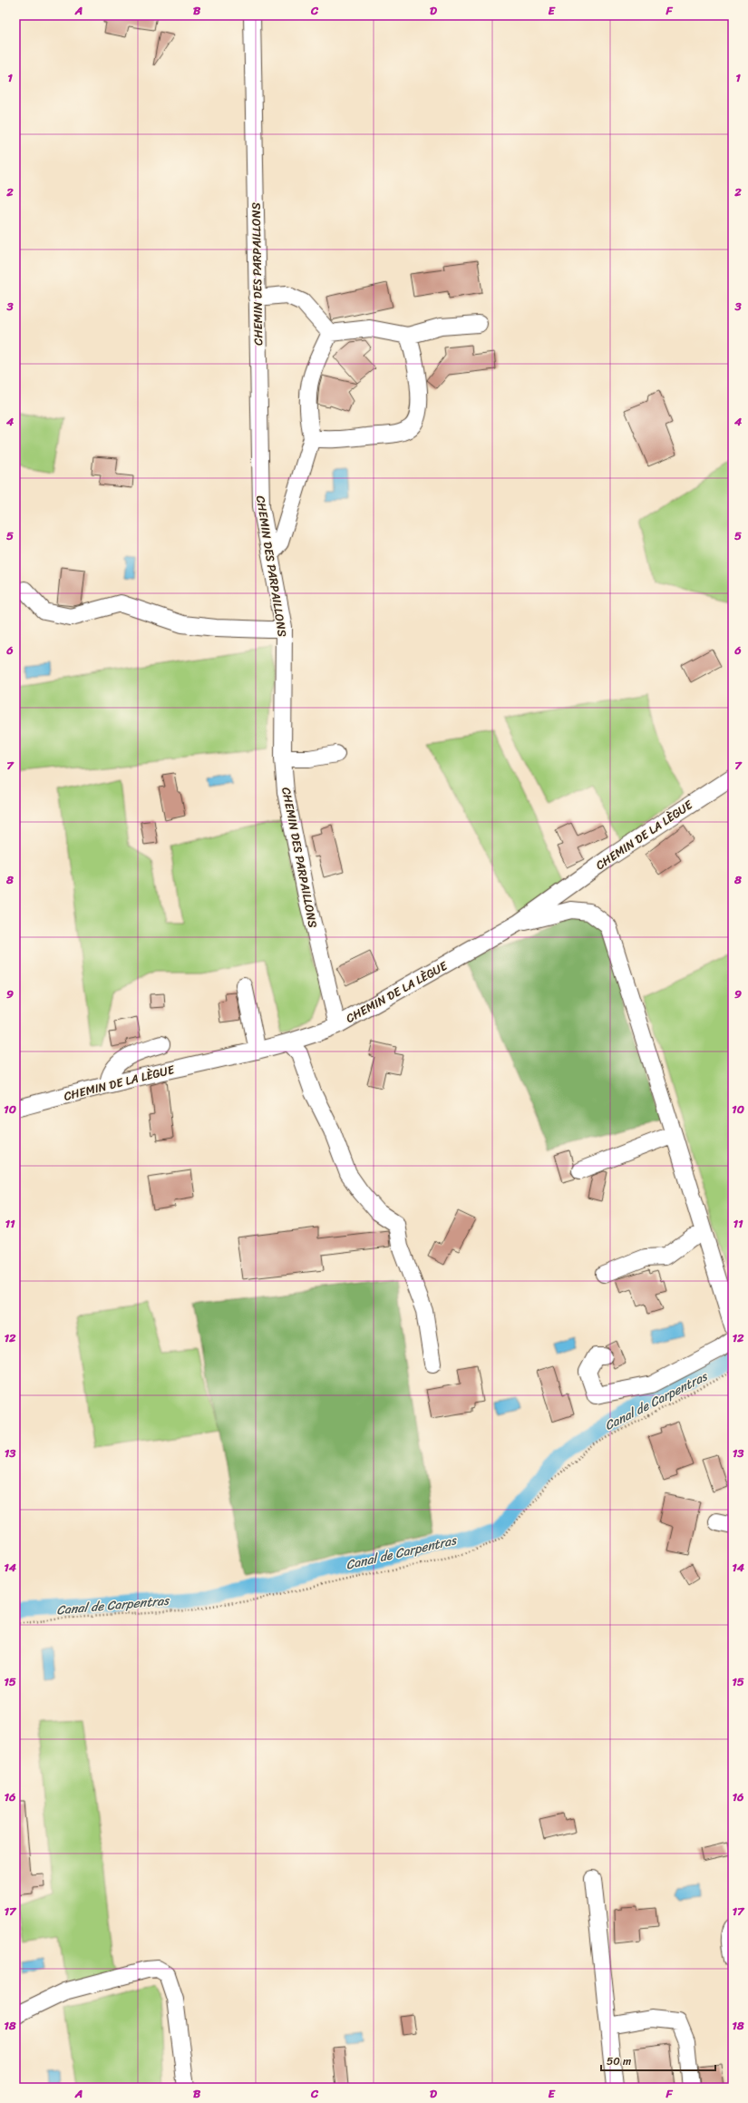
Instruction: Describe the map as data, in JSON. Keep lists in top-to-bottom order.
{
  "streets": {
    "street": ["CHEMIN DES PARPAILLONS", "CHEMIN DE LA LÈGUE"]
  },
  "crossings": [
    ["CHEMIN DES PARPAILLONS", "CHEMIN DE LA LÈGUE"]
  ],
  "water": ["Canal de Carpentras"],
  "scale_bar": "50 m",
  "grid": {
    "columns": [
      "A",
      "B",
      "C",
      "D",
      "E",
      "F"
    ],
    "rows": [
      "1",
      "2",
      "3",
      "4",
      "5",
      "6",
      "7",
      "8",
      "9",
      "10",
      "11",
      "12",
      "13",
      "14",
      "15",
      "16",
      "17",
      "18"
    ]
  }
}
